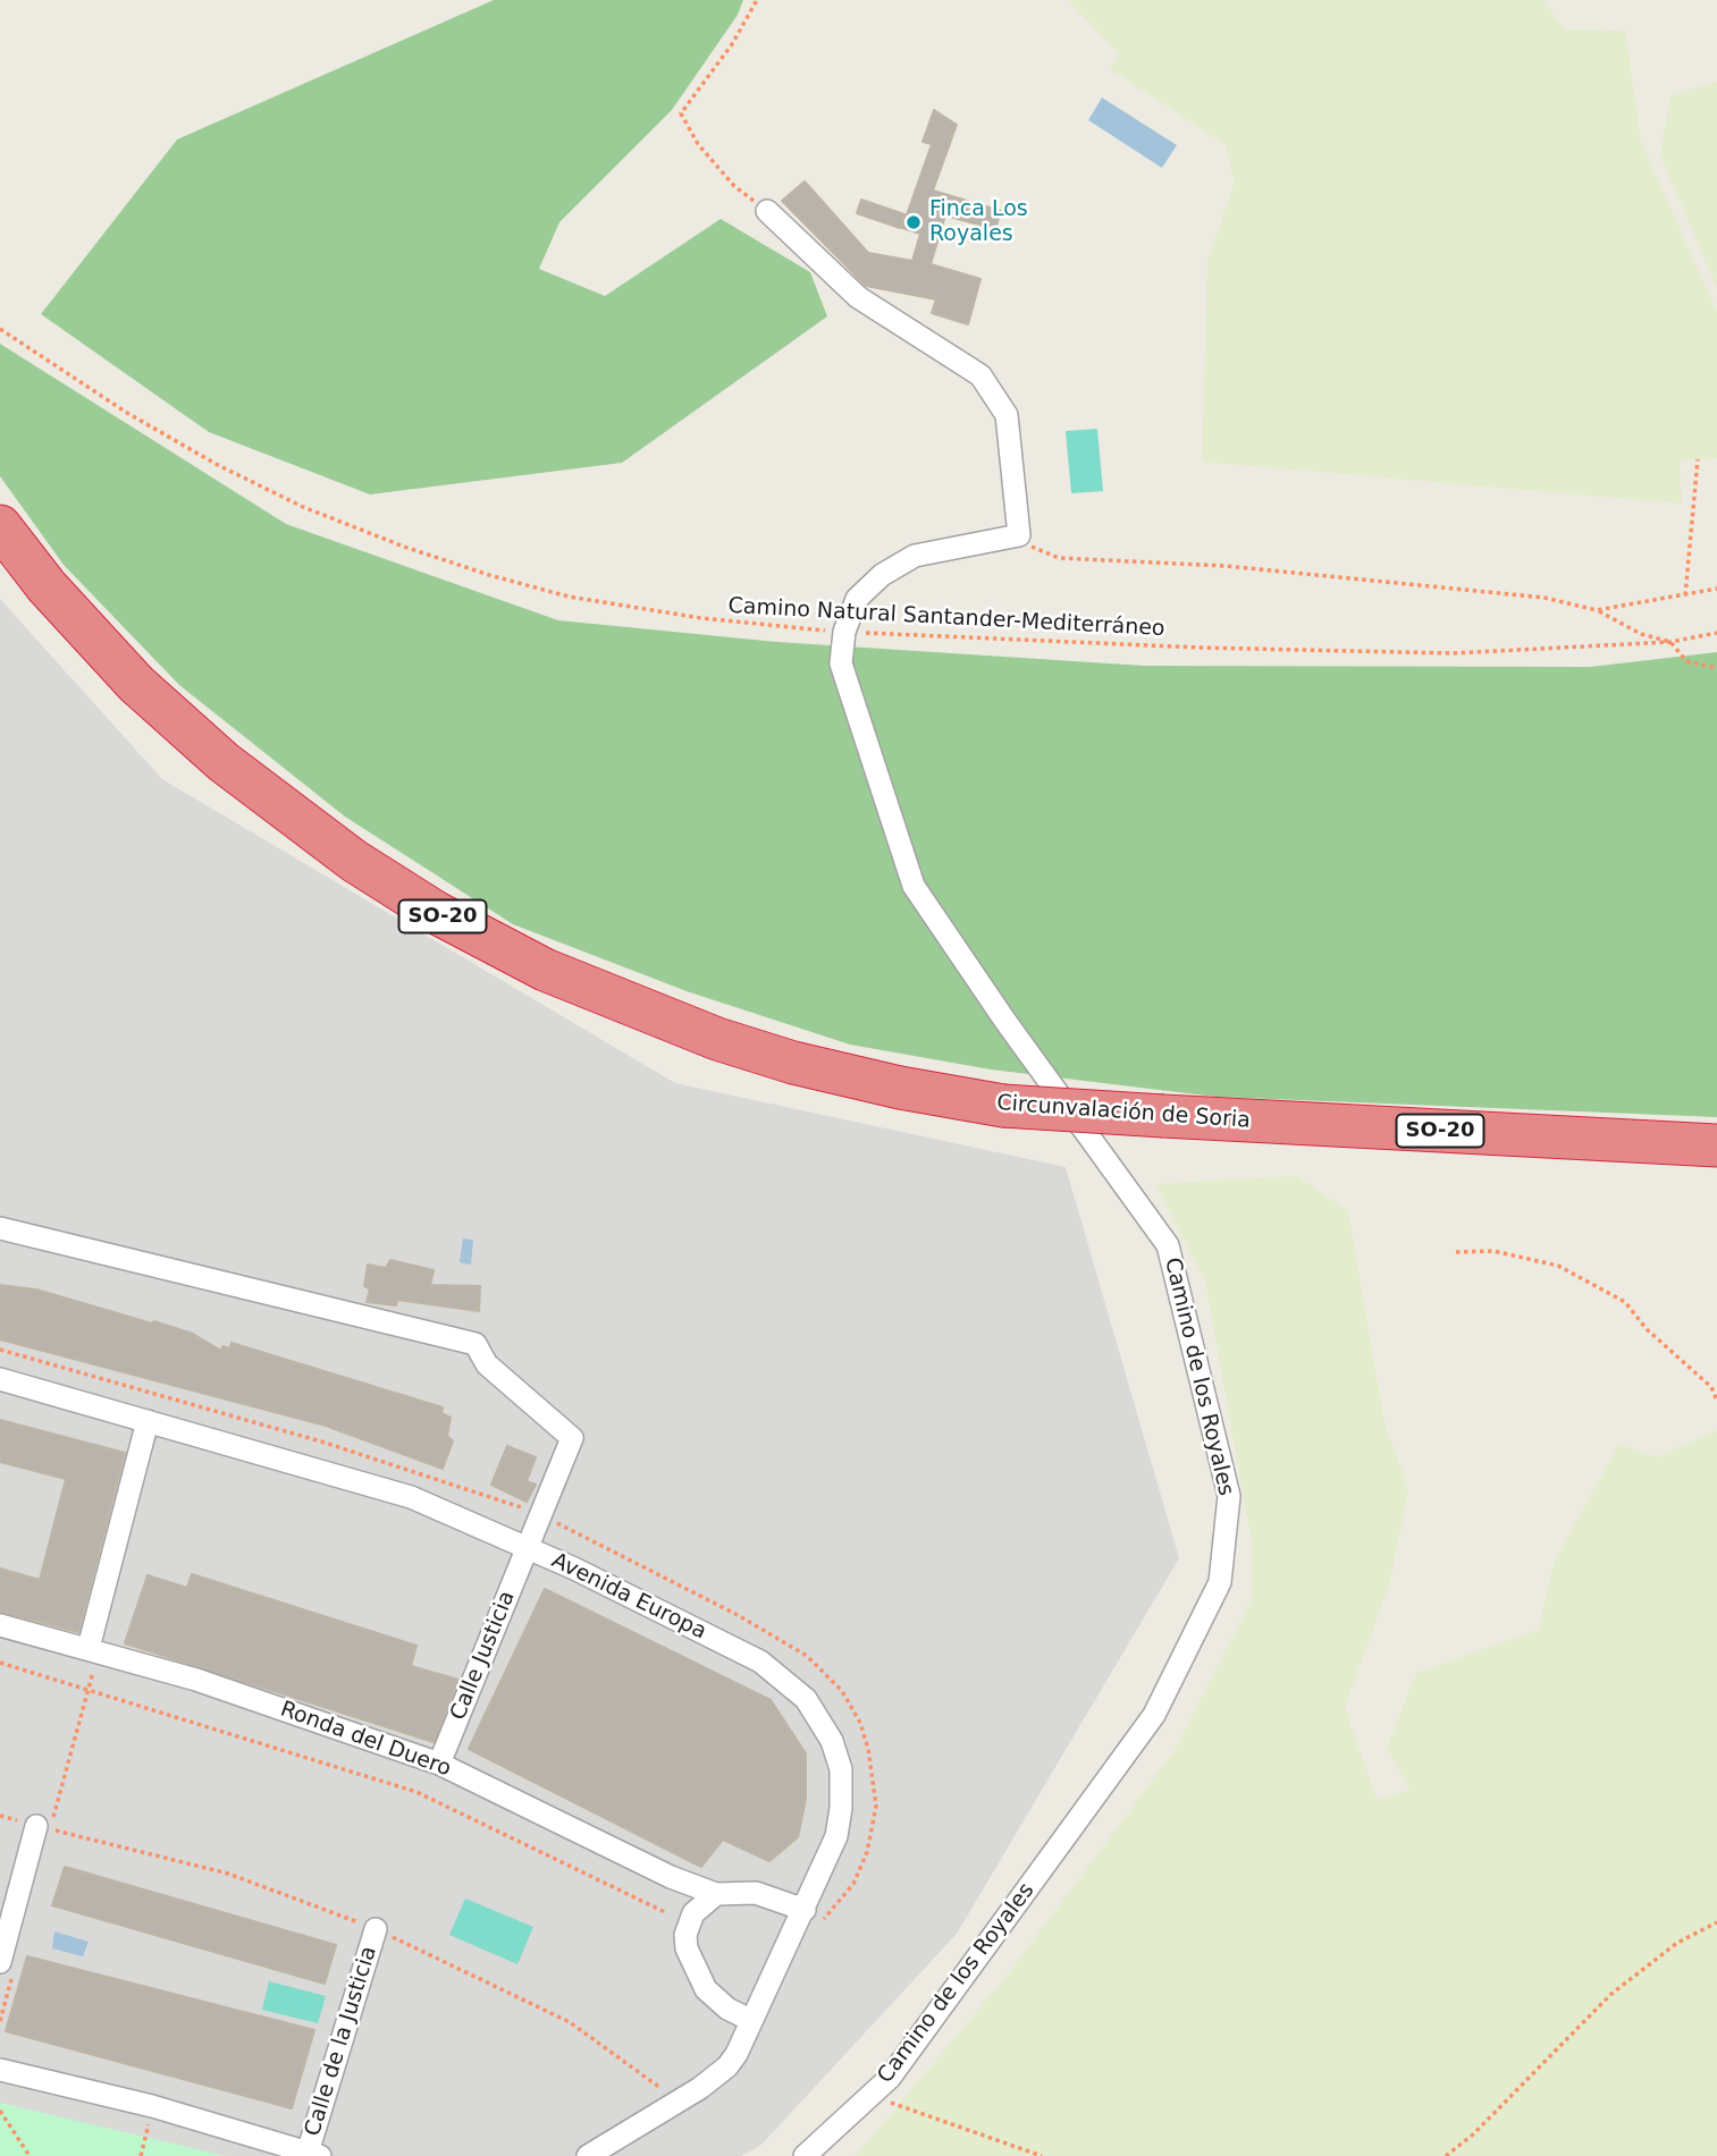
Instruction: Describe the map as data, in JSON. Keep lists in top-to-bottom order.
{
  "streets": {
    "highway": ["SO-20", "Circunvalación de Soria"],
    "street": [
      "Camino de los Royales",
      "Avenida Europa",
      "Calle Justicia",
      "Ronda del Duero",
      "Calle de la Justicia"
    ],
    "path": ["Camino Natural Santander-Mediterráneo"]
  },
  "crossings": [
    ["Camino Natural Santander-Mediterráneo", "Camino de los Royales"],
    ["Avenida Europa", "Calle Justicia"],
    ["Avenida Europa", "Ronda del Duero"],
    ["Calle Justicia", "Ronda del Duero"]
  ],
  "places": ["Finca Los Royales"]
}
